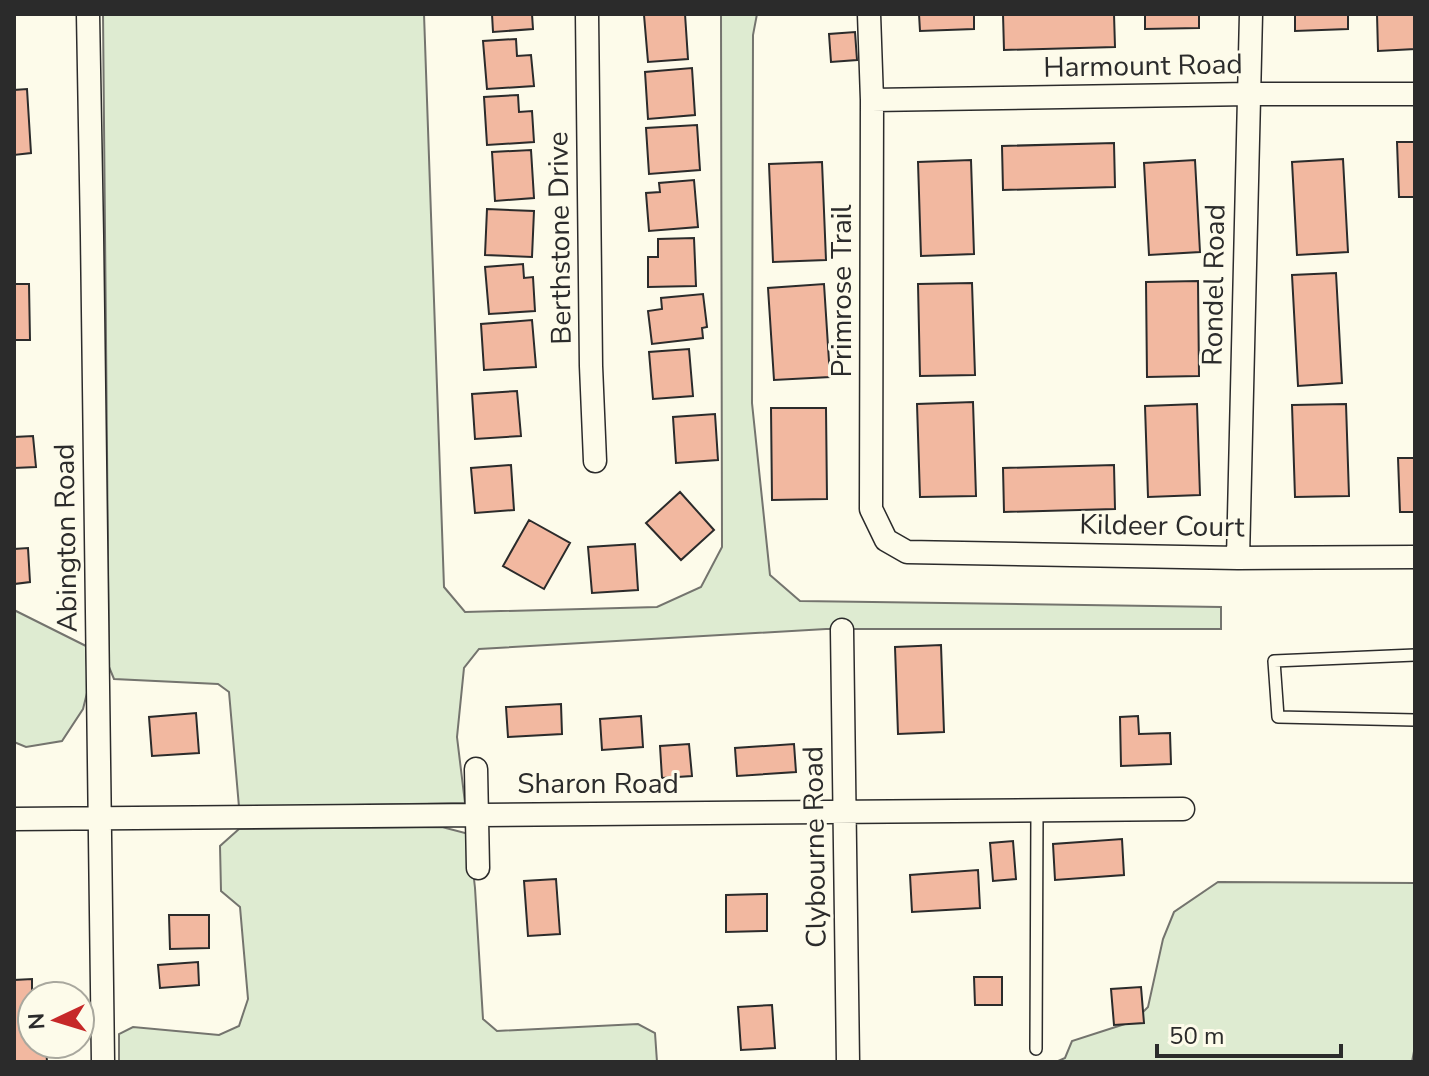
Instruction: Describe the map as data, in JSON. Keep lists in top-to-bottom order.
{
  "streets": {
    "street": [
      "Harmount Road",
      "Berthstone Drive",
      "Rondel Road",
      "Primrose Trail",
      "Kildeer Court",
      "Abington Road",
      "Sharon Road",
      "Clybourne Road"
    ]
  },
  "crossings": [
    ["Harmount Road", "Rondel Road"],
    ["Harmount Road", "Primrose Trail"],
    ["Rondel Road", "Kildeer Court"],
    ["Primrose Trail", "Kildeer Court"],
    ["Abington Road", "Sharon Road"],
    ["Sharon Road", "Clybourne Road"]
  ],
  "scale_bar": "50 m",
  "north": "left"
}
